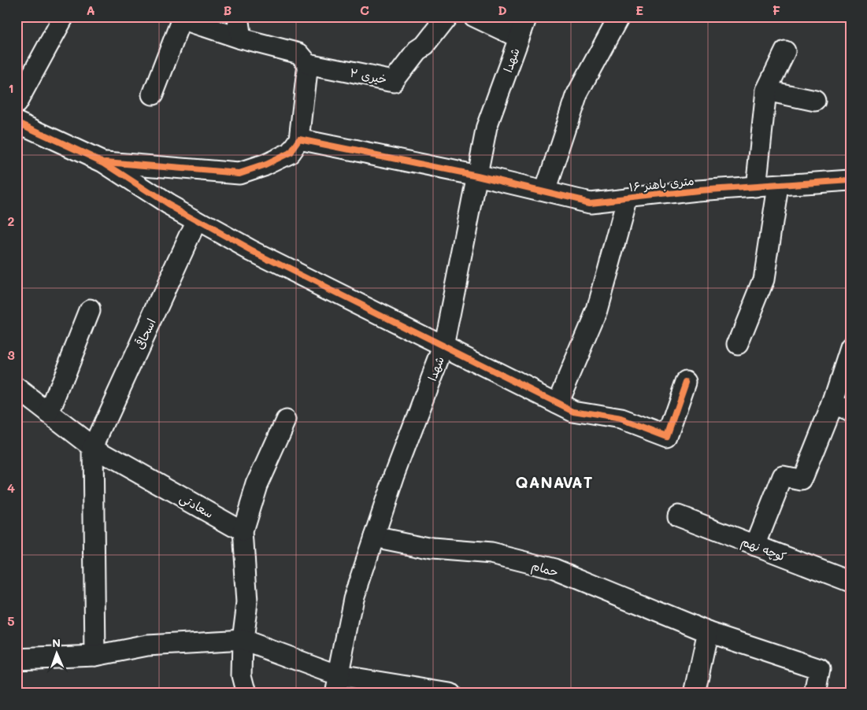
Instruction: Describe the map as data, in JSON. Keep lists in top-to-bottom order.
{
  "streets": {
    "street": [
      "شهدا",
      "خیری ۲",
      "۱۶ متری باهنر",
      "اسحاقی",
      "سعادتی",
      "کوچه نهم",
      "حمام"
    ]
  },
  "crossings": [
    ["شهدا", "۱۶ متری باهنر"],
    ["شهدا", "حمام"],
    ["اسحاقی", "سعادتی"]
  ],
  "districts": ["QANAVAT"],
  "north": "top",
  "grid": {
    "columns": [
      "A",
      "B",
      "C",
      "D",
      "E",
      "F"
    ],
    "rows": [
      "1",
      "2",
      "3",
      "4",
      "5"
    ]
  }
}
